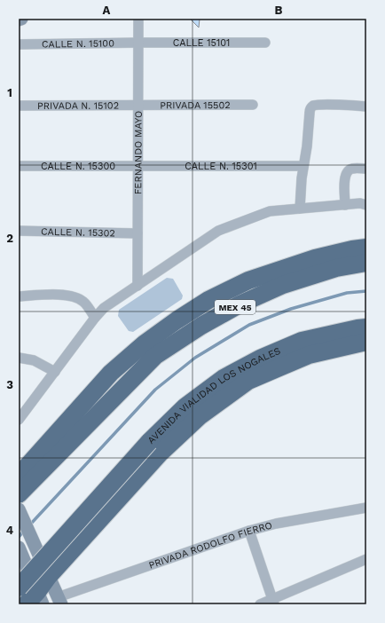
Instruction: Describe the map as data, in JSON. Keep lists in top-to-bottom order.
{
  "streets": {
    "highway": ["MEX 45", "AVENIDA VIALIDAD LOS NOGALES"],
    "street": [
      "CALLE 15101",
      "CALLE N. 15100",
      "PRIVADA 15502",
      "PRIVADA N. 15102",
      "FERNANDO MAYO",
      "CALLE N. 15300",
      "CALLE N. 15301",
      "CALLE N. 15302",
      "PRIVADA RODOLFO FIERRO"
    ]
  },
  "crossings": [
    ["CALLE 15101", "CALLE N. 15100"],
    ["CALLE 15101", "FERNANDO MAYO"],
    ["CALLE N. 15100", "FERNANDO MAYO"],
    ["PRIVADA 15502", "PRIVADA N. 15102"],
    ["PRIVADA 15502", "FERNANDO MAYO"],
    ["PRIVADA N. 15102", "FERNANDO MAYO"],
    ["FERNANDO MAYO", "CALLE N. 15300"],
    ["FERNANDO MAYO", "CALLE N. 15301"],
    ["FERNANDO MAYO", "CALLE N. 15302"],
    ["CALLE N. 15300", "CALLE N. 15301"]
  ],
  "grid": {
    "columns": ["A", "B"],
    "rows": [
      "1",
      "2",
      "3",
      "4"
    ]
  }
}
